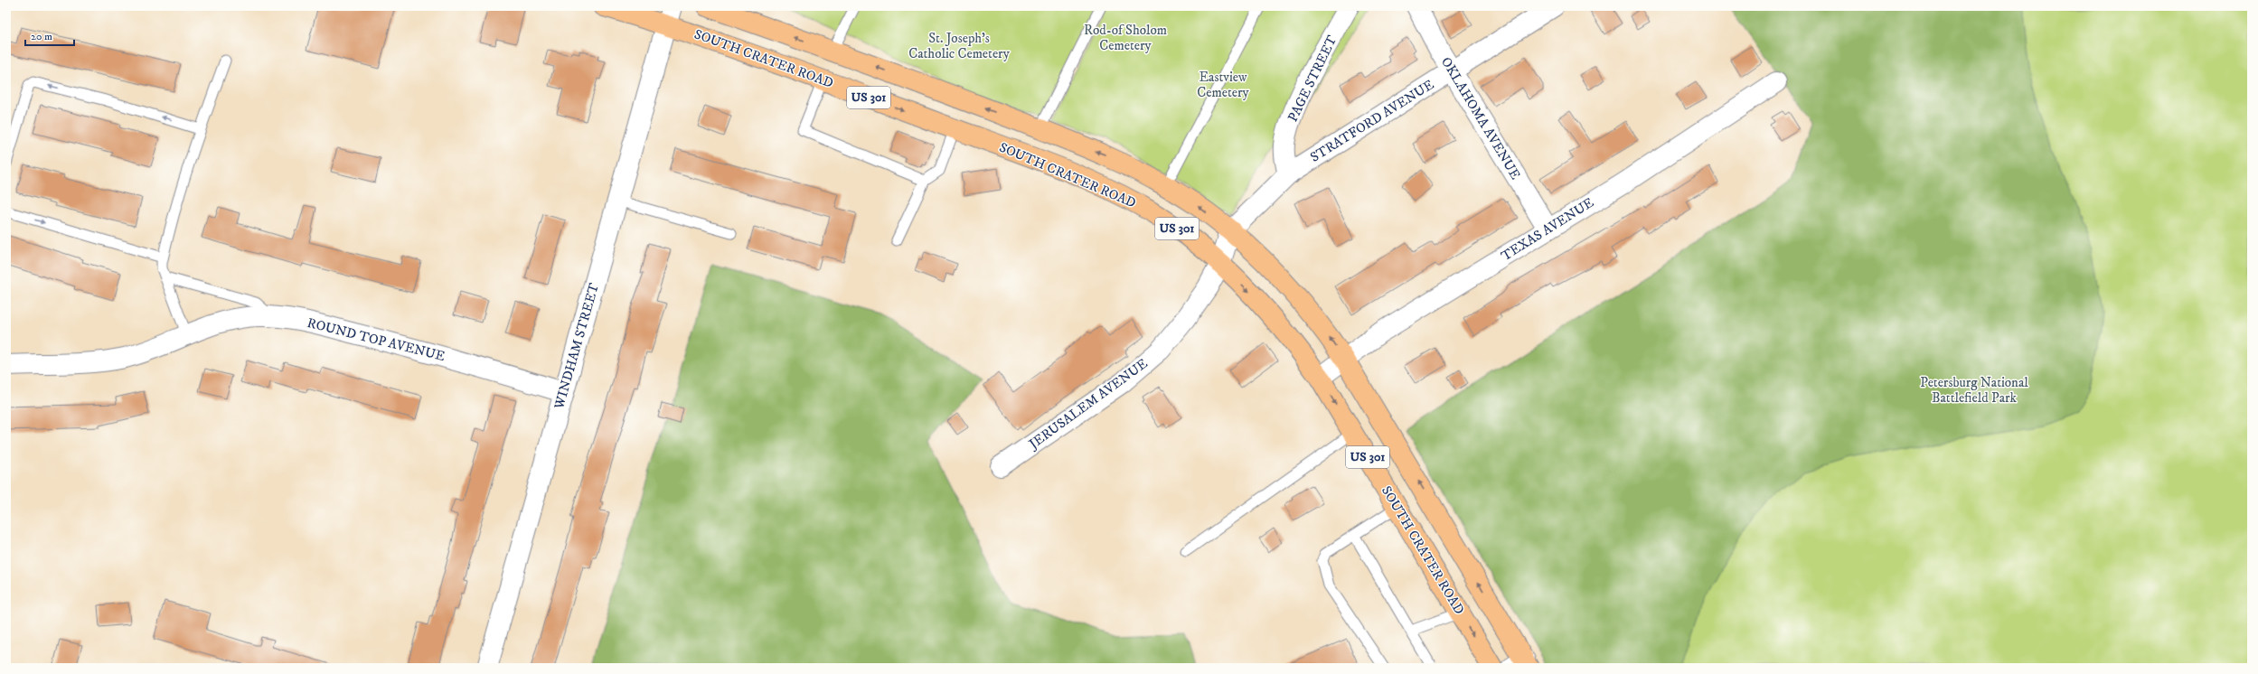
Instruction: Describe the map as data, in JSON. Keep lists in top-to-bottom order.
{
  "streets": {
    "main road": ["SOUTH CRATER ROAD", "US 301"],
    "street": [
      "PAGE STREET",
      "OKLAHOMA AVENUE",
      "STRATFORD AVENUE",
      "TEXAS AVENUE",
      "ROUND TOP AVENUE",
      "WINDHAM STREET",
      "JERUSALEM AVENUE"
    ]
  },
  "crossings": [
    ["SOUTH CRATER ROAD", "STRATFORD AVENUE"],
    ["SOUTH CRATER ROAD", "TEXAS AVENUE"],
    ["SOUTH CRATER ROAD", "WINDHAM STREET"],
    ["SOUTH CRATER ROAD", "JERUSALEM AVENUE"],
    ["PAGE STREET", "STRATFORD AVENUE"],
    ["US 301", "STRATFORD AVENUE"],
    ["US 301", "TEXAS AVENUE"],
    ["OKLAHOMA AVENUE", "STRATFORD AVENUE"],
    ["OKLAHOMA AVENUE", "TEXAS AVENUE"],
    ["STRATFORD AVENUE", "JERUSALEM AVENUE"],
    ["ROUND TOP AVENUE", "WINDHAM STREET"]
  ],
  "parks": [
    "Rod-of Sholom Cemetery",
    "St. Joseph's Catholic Cemetery",
    "Eastview Cemetery",
    "Petersburg National Battlefield Park"
  ],
  "scale_bar": "20 m"
}
